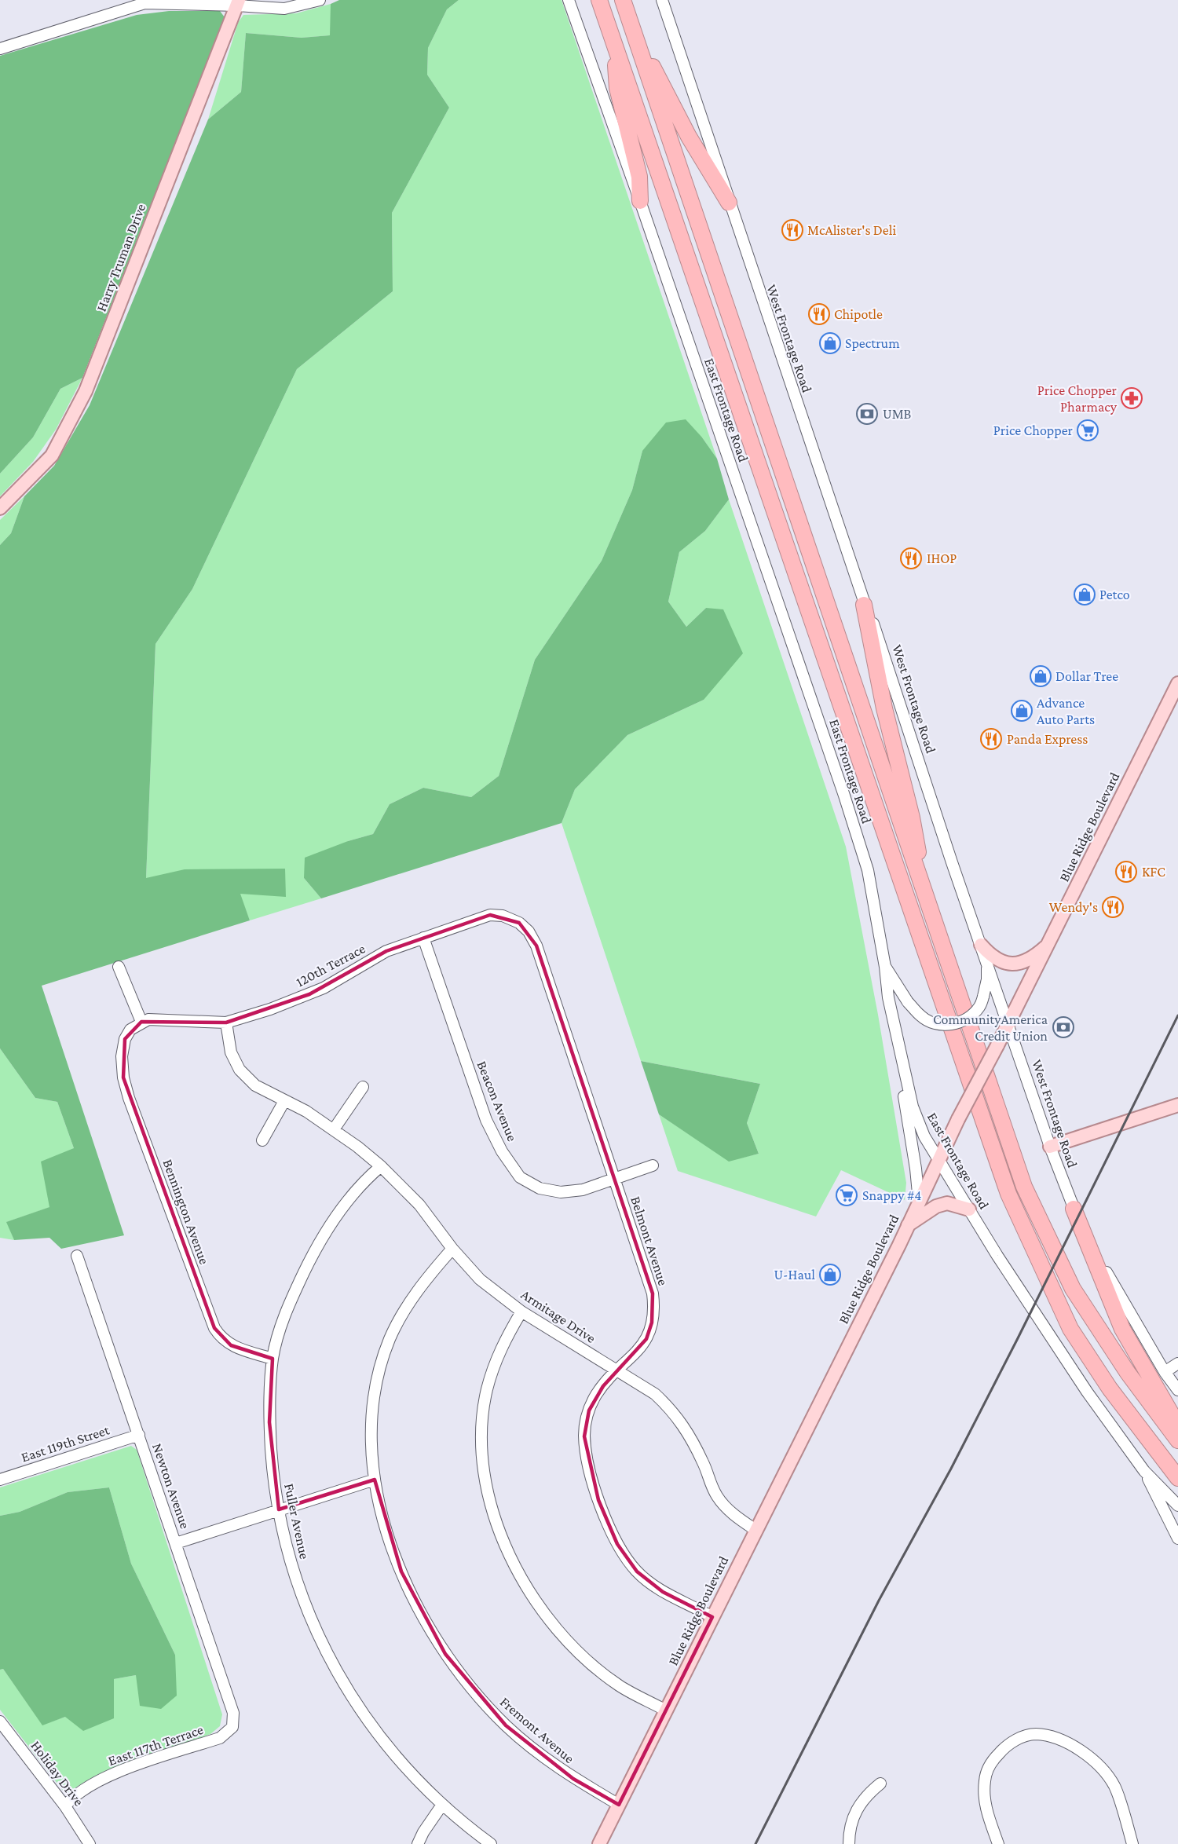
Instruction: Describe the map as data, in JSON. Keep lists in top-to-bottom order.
{
  "streets": {
    "main road": ["Harry Truman Drive", "Blue Ridge Boulevard"],
    "street": [
      "West Frontage Road",
      "East Frontage Road",
      "120th Terrace",
      "Beacon Avenue",
      "Bennington Avenue",
      "Belmont Avenue",
      "Armitage Drive",
      "East 119th Street",
      "Newton Avenue",
      "Fuller Avenue",
      "Fremont Avenue",
      "East 117th Terrace",
      "Holiday Drive"
    ]
  },
  "crossings": [
    ["West Frontage Road", "Blue Ridge Boulevard"],
    ["East Frontage Road", "Blue Ridge Boulevard"],
    ["Blue Ridge Boulevard", "Belmont Avenue"],
    ["Blue Ridge Boulevard", "Armitage Drive"],
    ["Blue Ridge Boulevard", "Fremont Avenue"],
    ["120th Terrace", "Beacon Avenue"],
    ["120th Terrace", "Bennington Avenue"],
    ["120th Terrace", "Belmont Avenue"],
    ["120th Terrace", "Armitage Drive"],
    ["Beacon Avenue", "Belmont Avenue"],
    ["Bennington Avenue", "Fuller Avenue"],
    ["Belmont Avenue", "Armitage Drive"],
    ["Armitage Drive", "Fuller Avenue"],
    ["Armitage Drive", "Fremont Avenue"],
    ["East 119th Street", "Newton Avenue"],
    ["Newton Avenue", "East 117th Terrace"],
    ["East 117th Terrace", "Holiday Drive"]
  ],
  "places": {
    "restaurant": [
      "McAlister's Deli",
      "Chipotle",
      "IHOP",
      "Panda Express",
      "KFC",
      "Wendy's"
    ],
    "shop": [
      "Spectrum",
      "Petco",
      "Dollar Tree",
      "Advance Auto Parts",
      "U-Haul"
    ],
    "pharmacy": ["Price Chopper Pharmacy"],
    "bank": ["UMB", "CommunityAmerica Credit Union"],
    "supermarket": ["Price Chopper", "Snappy #4"]
  }
}
